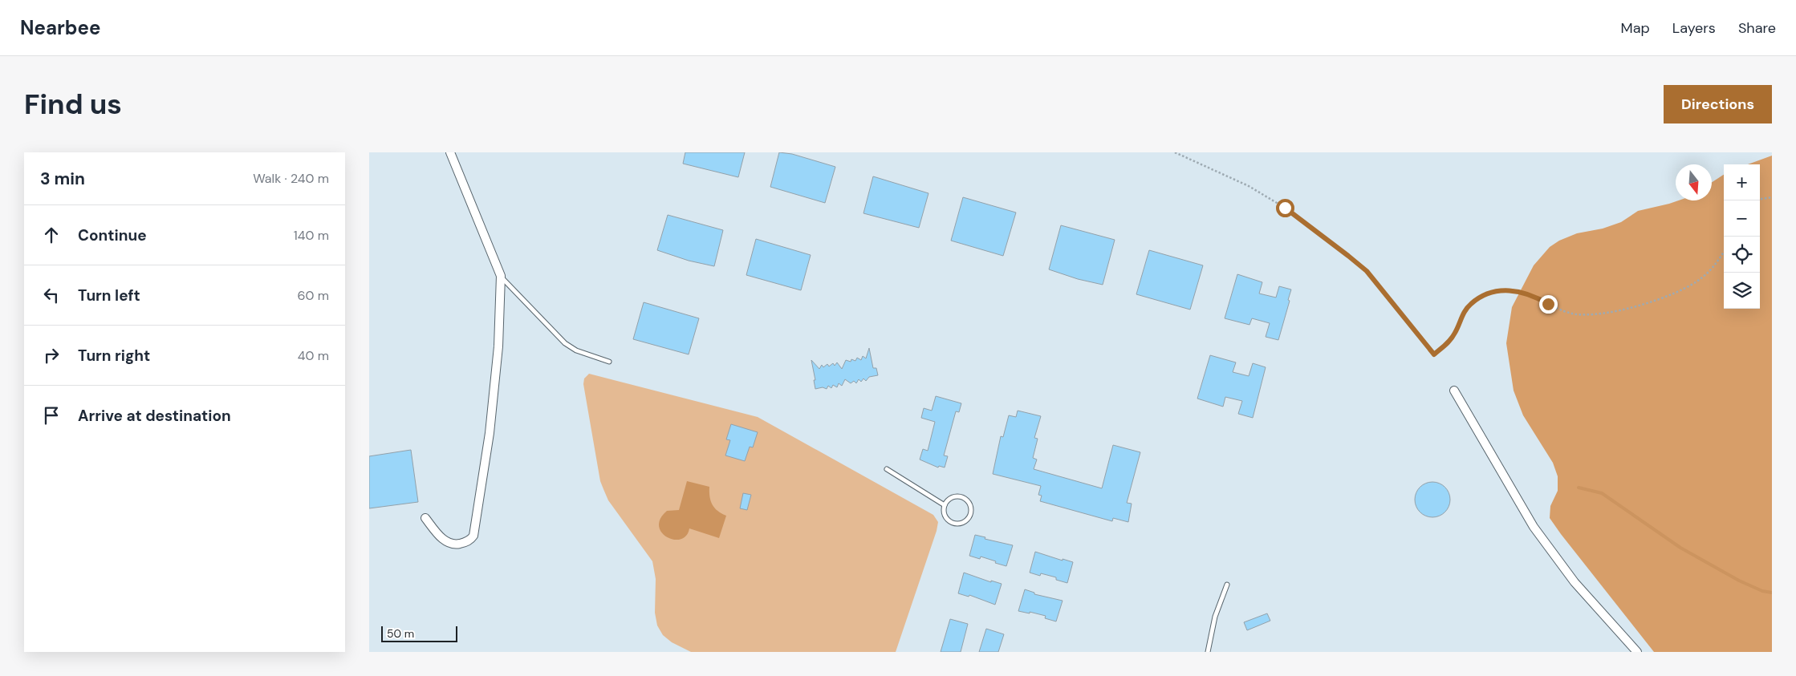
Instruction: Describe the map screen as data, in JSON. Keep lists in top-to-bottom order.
{
  "scale_bar": "50 m",
  "north": "bottom",
  "page": {
    "header": "Nearbee",
    "nav": ["Map", "Layers", "Share"],
    "buttons": "Directions",
    "title": "Find us",
    "heading": ["3 min", "Walk · 240 m"],
    "map_buttons": ["+", "−"],
    "list": [
      ["Continue", "140 m"],
      ["Turn left", "60 m"],
      ["Turn right", "40 m"],
      "Arrive at destination"
    ],
    "scale": "50 m"
  }
}
